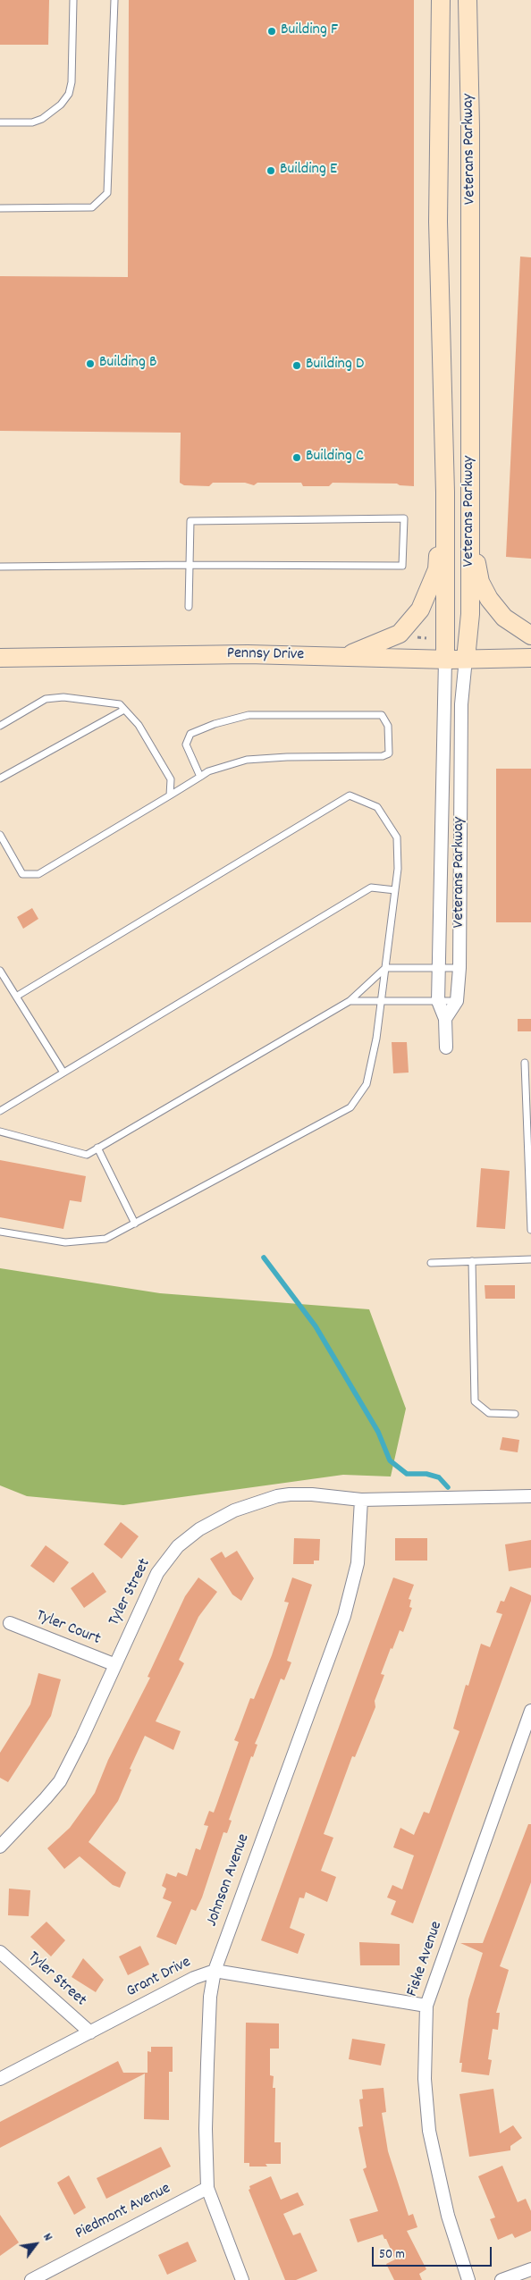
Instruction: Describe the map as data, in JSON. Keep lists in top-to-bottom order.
{
  "streets": {
    "main road": ["Veterans Parkway", "Pennsy Drive"],
    "street": [
      "Tyler Street",
      "Tyler Court",
      "Johnson Avenue",
      "Fiske Avenue",
      "Grant Drive",
      "Piedmont Avenue"
    ]
  },
  "crossings": [
    ["Veterans Parkway", "Pennsy Drive"],
    ["Tyler Street", "Tyler Court"],
    ["Tyler Street", "Johnson Avenue"],
    ["Tyler Street", "Grant Drive"],
    ["Johnson Avenue", "Grant Drive"],
    ["Johnson Avenue", "Piedmont Avenue"],
    ["Fiske Avenue", "Grant Drive"]
  ],
  "places": [
    "Building F",
    "Building E",
    "Building B",
    "Building D",
    "Building C"
  ],
  "scale_bar": "50 m",
  "north": "top right"
}
